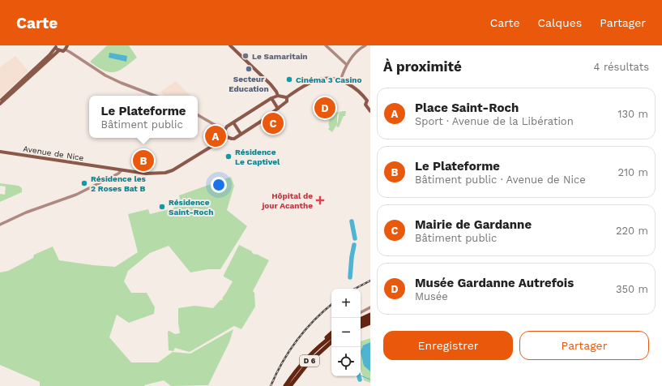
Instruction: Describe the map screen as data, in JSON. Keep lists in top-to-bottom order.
{
  "streets": {
    "highway": ["D 6"],
    "main road": ["Avenue de Nice"]
  },
  "places": {
    "other": [
      "Le Samaritain",
      "Secteur Education",
      "Cinéma 3 Casino",
      "Résidence Le Captivel",
      "Résidence les 2 Roses Bat B",
      "Résidence Saint-Roch"
    ],
    "health": ["Hôpital de jour Acanthe"]
  },
  "page": {
    "header": "Carte",
    "nav": ["Carte", "Calques", "Partager"],
    "heading": ["À proximité", "4 résultats"],
    "list": [
      {
        "mark": "A",
        "name": "Place Saint-Roch",
        "note": "Sport · Avenue de la Libération",
        "value": "130 m"
      },
      {
        "mark": "B",
        "name": "Le Plateforme",
        "note": "Bâtiment public · Avenue de Nice",
        "value": "210 m"
      },
      {
        "mark": "C",
        "name": "Mairie de Gardanne",
        "note": "Bâtiment public",
        "value": "220 m"
      },
      {
        "mark": "D",
        "name": "Musée Gardanne Autrefois",
        "note": "Musée",
        "value": "350 m"
      }
    ],
    "popup": ["Le Plateforme", "Bâtiment public"],
    "pins": [
      "D",
      "C",
      "A",
      "B"
    ],
    "map_buttons": ["+", "−"],
    "buttons": ["Enregistrer", "Partager"]
  }
}
